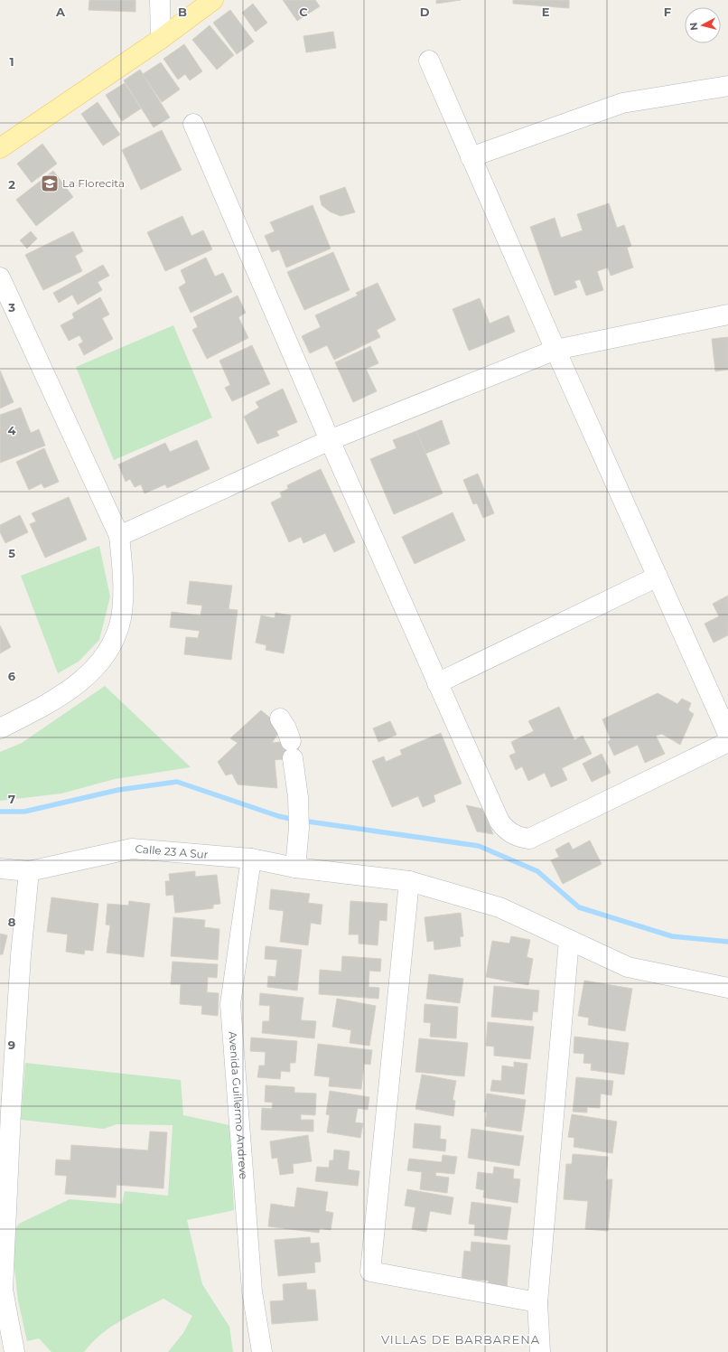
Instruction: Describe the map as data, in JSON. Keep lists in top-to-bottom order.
{
  "streets": {
    "street": ["Calle 23 A Sur", "Avenida Guillermo Andreve"]
  },
  "crossings": [
    ["Calle 23 A Sur", "Avenida Guillermo Andreve"]
  ],
  "districts": ["VILLAS DE BARBARENA"],
  "places": {
    "school or university": ["La Florecita"]
  },
  "north": "left",
  "grid": {
    "columns": [
      "A",
      "B",
      "C",
      "D",
      "E",
      "F"
    ],
    "rows": [
      "1",
      "2",
      "3",
      "4",
      "5",
      "6",
      "7",
      "8",
      "9"
    ]
  }
}
